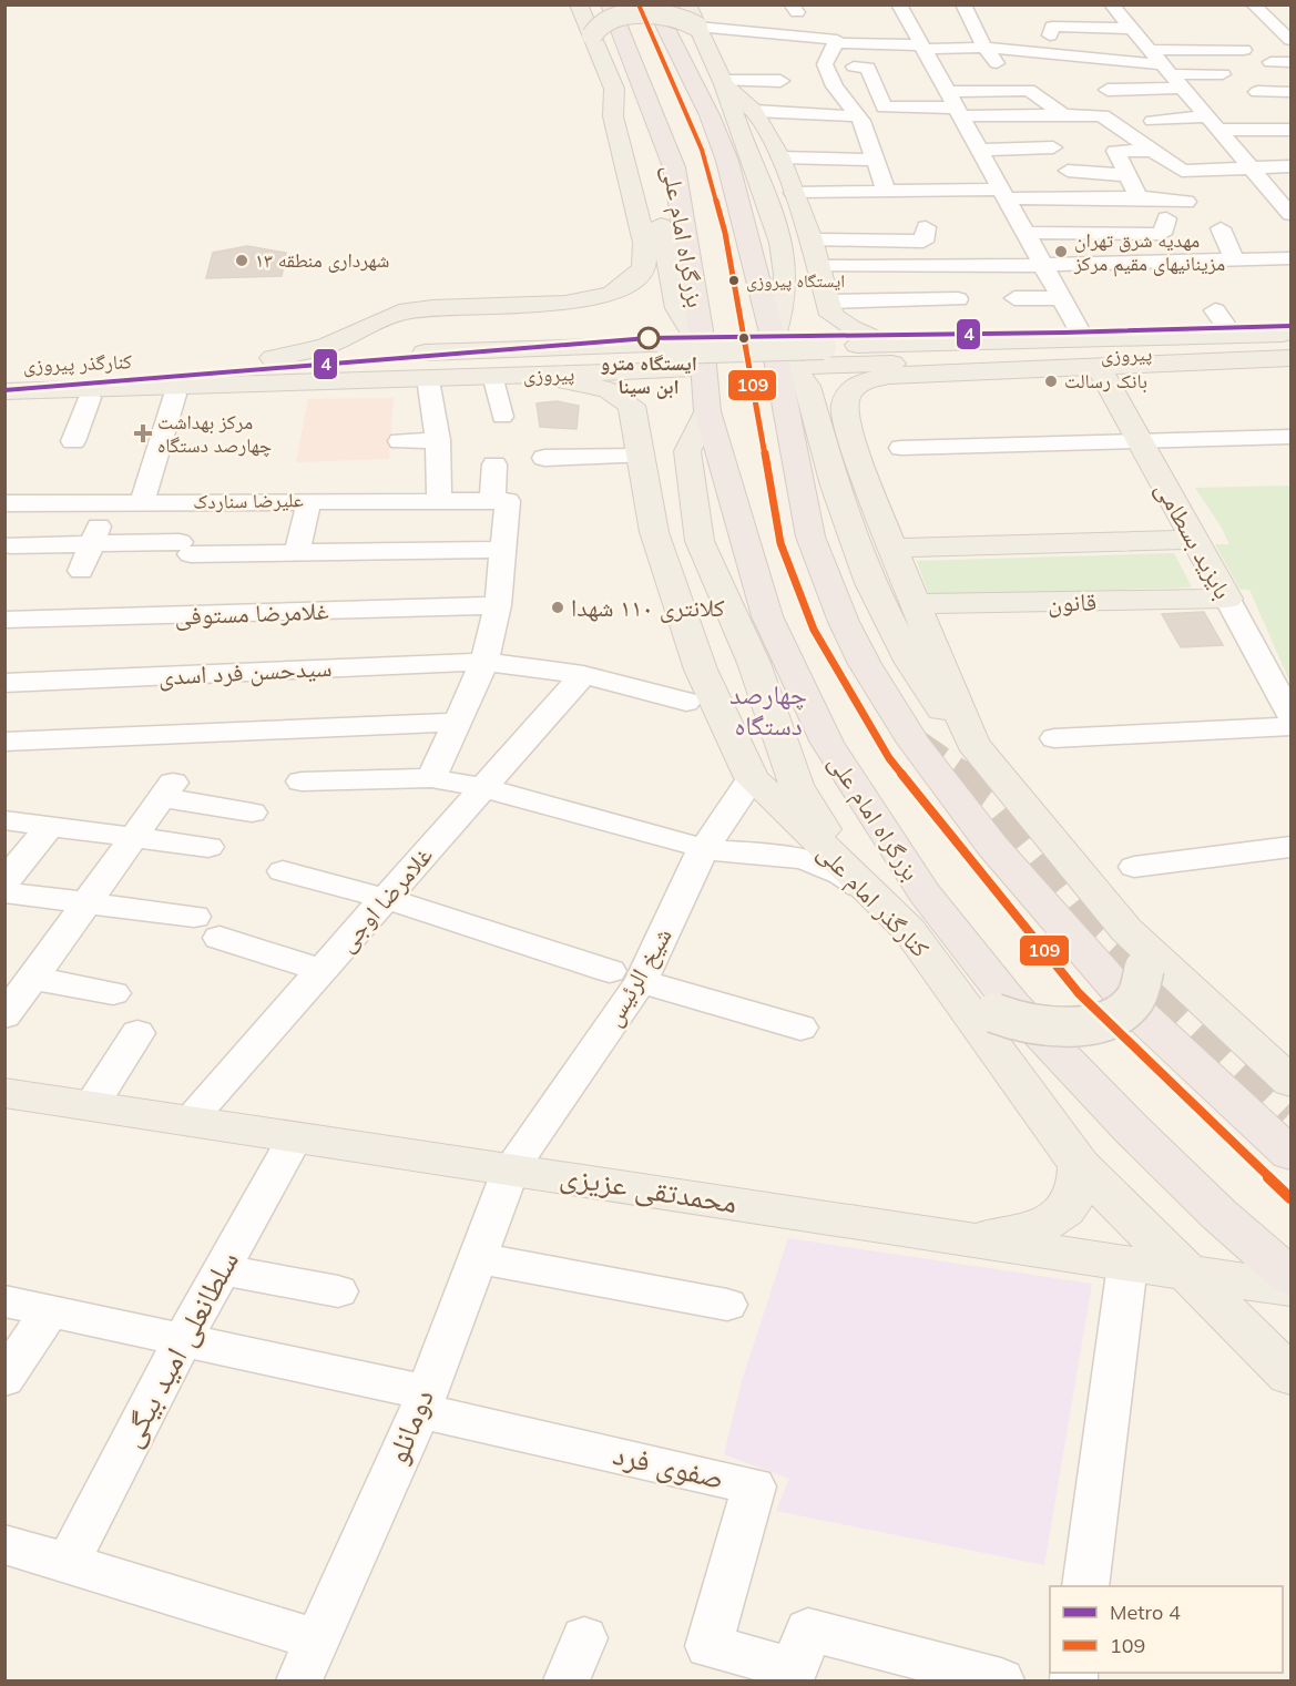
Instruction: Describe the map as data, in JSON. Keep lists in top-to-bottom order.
{
  "streets": {
    "highway": ["بزرگراه امام علی"],
    "main road": [
      "پیروزی",
      "کنارگذر پیروزی",
      "بایزید بسطامی",
      "قانون",
      "کنارگذر امام علی",
      "محمدتقی عزیزی"
    ],
    "street": [
      "علیرضا سناردک",
      "غلامرضا مستوفی",
      "سیدحسن فرد اسدی",
      "غلامرضا اوجی",
      "شیخ الرئیس",
      "سلطانعلی امید بیگی",
      "دومانلو",
      "صفوی فرد"
    ]
  },
  "crossings": [
    ["بزرگراه امام علی", "پیروزی"],
    ["بزرگراه امام علی", "کنارگذر پیروزی"],
    ["پیروزی", "کنارگذر پیروزی"],
    ["بایزید بسطامی", "قانون"],
    ["سیدحسن فرد اسدی", "غلامرضا اوجی"],
    ["غلامرضا اوجی", "محمدتقی عزیزی"],
    ["کنارگذر امام علی", "شیخ الرئیس"],
    ["کنارگذر امام علی", "محمدتقی عزیزی"],
    ["شیخ الرئیس", "محمدتقی عزیزی"],
    ["شیخ الرئیس", "دومانلو"],
    ["محمدتقی عزیزی", "سلطانعلی امید بیگی"],
    ["محمدتقی عزیزی", "دومانلو"],
    ["دومانلو", "صفوی فرد"]
  ],
  "districts": ["چهارصد دستگاه"],
  "places": {
    "other": [
      "مهدیه شرق تهران مزینانیهای مقیم مرکز",
      "شهرداری منطقه ۱۳",
      "ایستگاه پیروزی",
      "ایستگاه مترو ابن سینا",
      "بانک رسالت",
      "کلانتری ۱۱۰ شهدا"
    ],
    "health": ["مرکز بهداشت چهارصد دستگاه"]
  },
  "lines": ["transit line 109", "metro line 4"],
  "legend": ["Metro 4", "109"]
}
